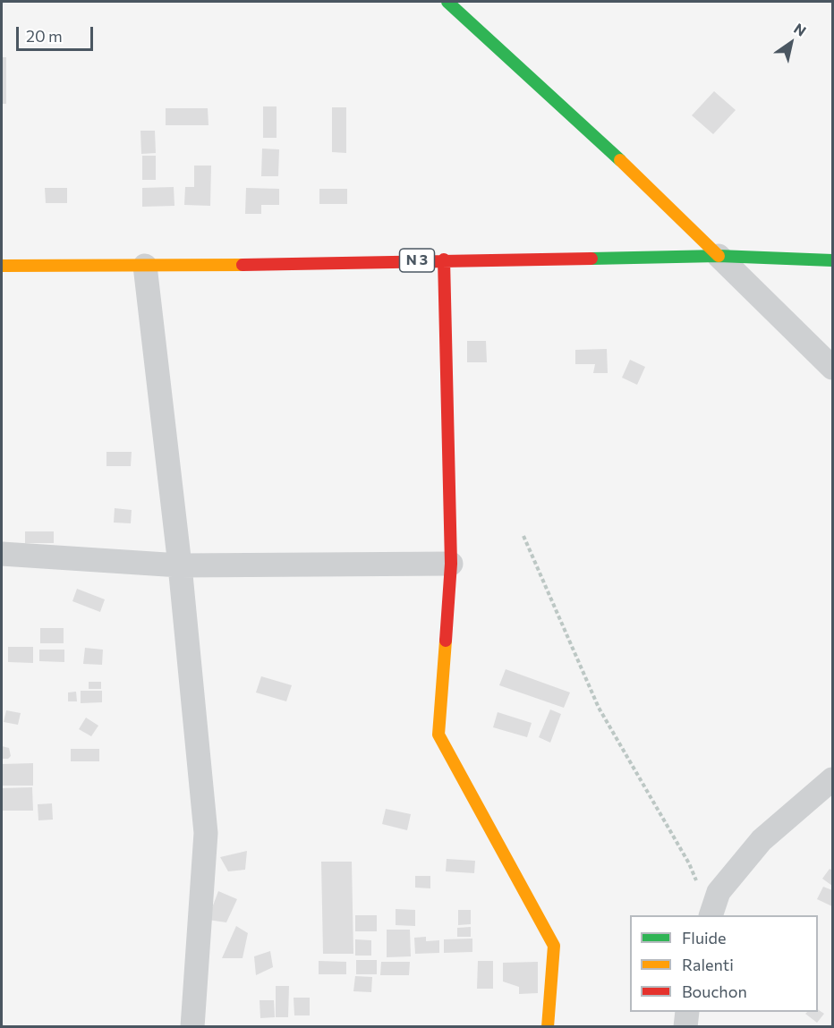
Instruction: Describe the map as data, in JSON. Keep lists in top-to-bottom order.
{
  "streets": {
    "main road": ["N 3"]
  },
  "legend": ["Fluide", "Ralenti", "Bouchon"],
  "scale_bar": "20 m",
  "north": "top right"
}
